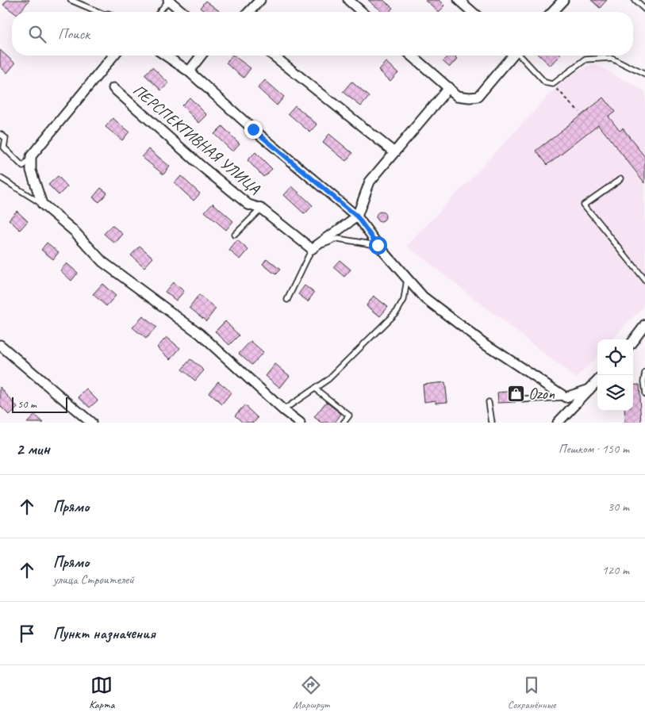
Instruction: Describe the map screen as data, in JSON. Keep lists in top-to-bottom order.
{
  "streets": {
    "street": ["ПЕРСПЕКТИВНАЯ УЛИЦА"]
  },
  "places": {
    "shop": ["Ozon"]
  },
  "scale_bar": "50 m",
  "page": {
    "search": "Поиск",
    "scale": "50 m",
    "heading": ["2 мин", "Пешком · 150 m"],
    "list": [
      ["Прямо", "30 m"],
      ["Прямо", "улица Строителей", "120 m"],
      "Пункт назначения"
    ],
    "nav": ["Карта", "Маршрут", "Сохранённые"]
  }
}
